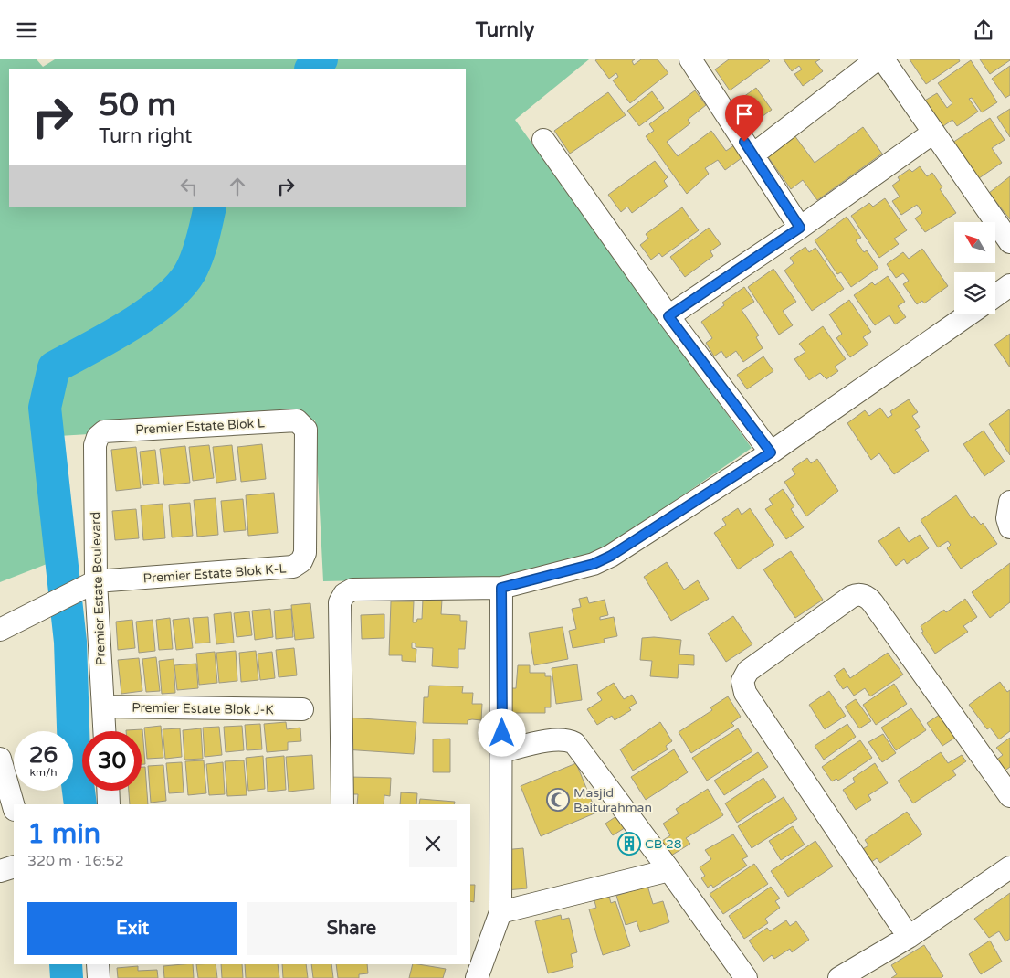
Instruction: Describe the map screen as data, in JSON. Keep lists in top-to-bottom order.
{
  "streets": {
    "street": [
      "Premier Estate Blok L",
      "Premier Estate Blok K-L",
      "Premier Estate Boulevard",
      "Premier Estate Blok J-K"
    ]
  },
  "crossings": [
    ["Premier Estate Blok L", "Premier Estate Blok K-L"],
    ["Premier Estate Blok L", "Premier Estate Boulevard"],
    ["Premier Estate Blok K-L", "Premier Estate Boulevard"],
    ["Premier Estate Boulevard", "Premier Estate Blok J-K"]
  ],
  "places": {
    "mosque": ["Masjid Baiturahman"],
    "building": ["CB 28"]
  },
  "north": "top left",
  "page": {
    "header": "Turnly",
    "turn": ["50 m", "Turn right"],
    "speed": "26 km/h",
    "limit": "30",
    "heading": ["1 min", "320 m · 16:52"],
    "buttons": ["Exit", "Share"]
  }
}
